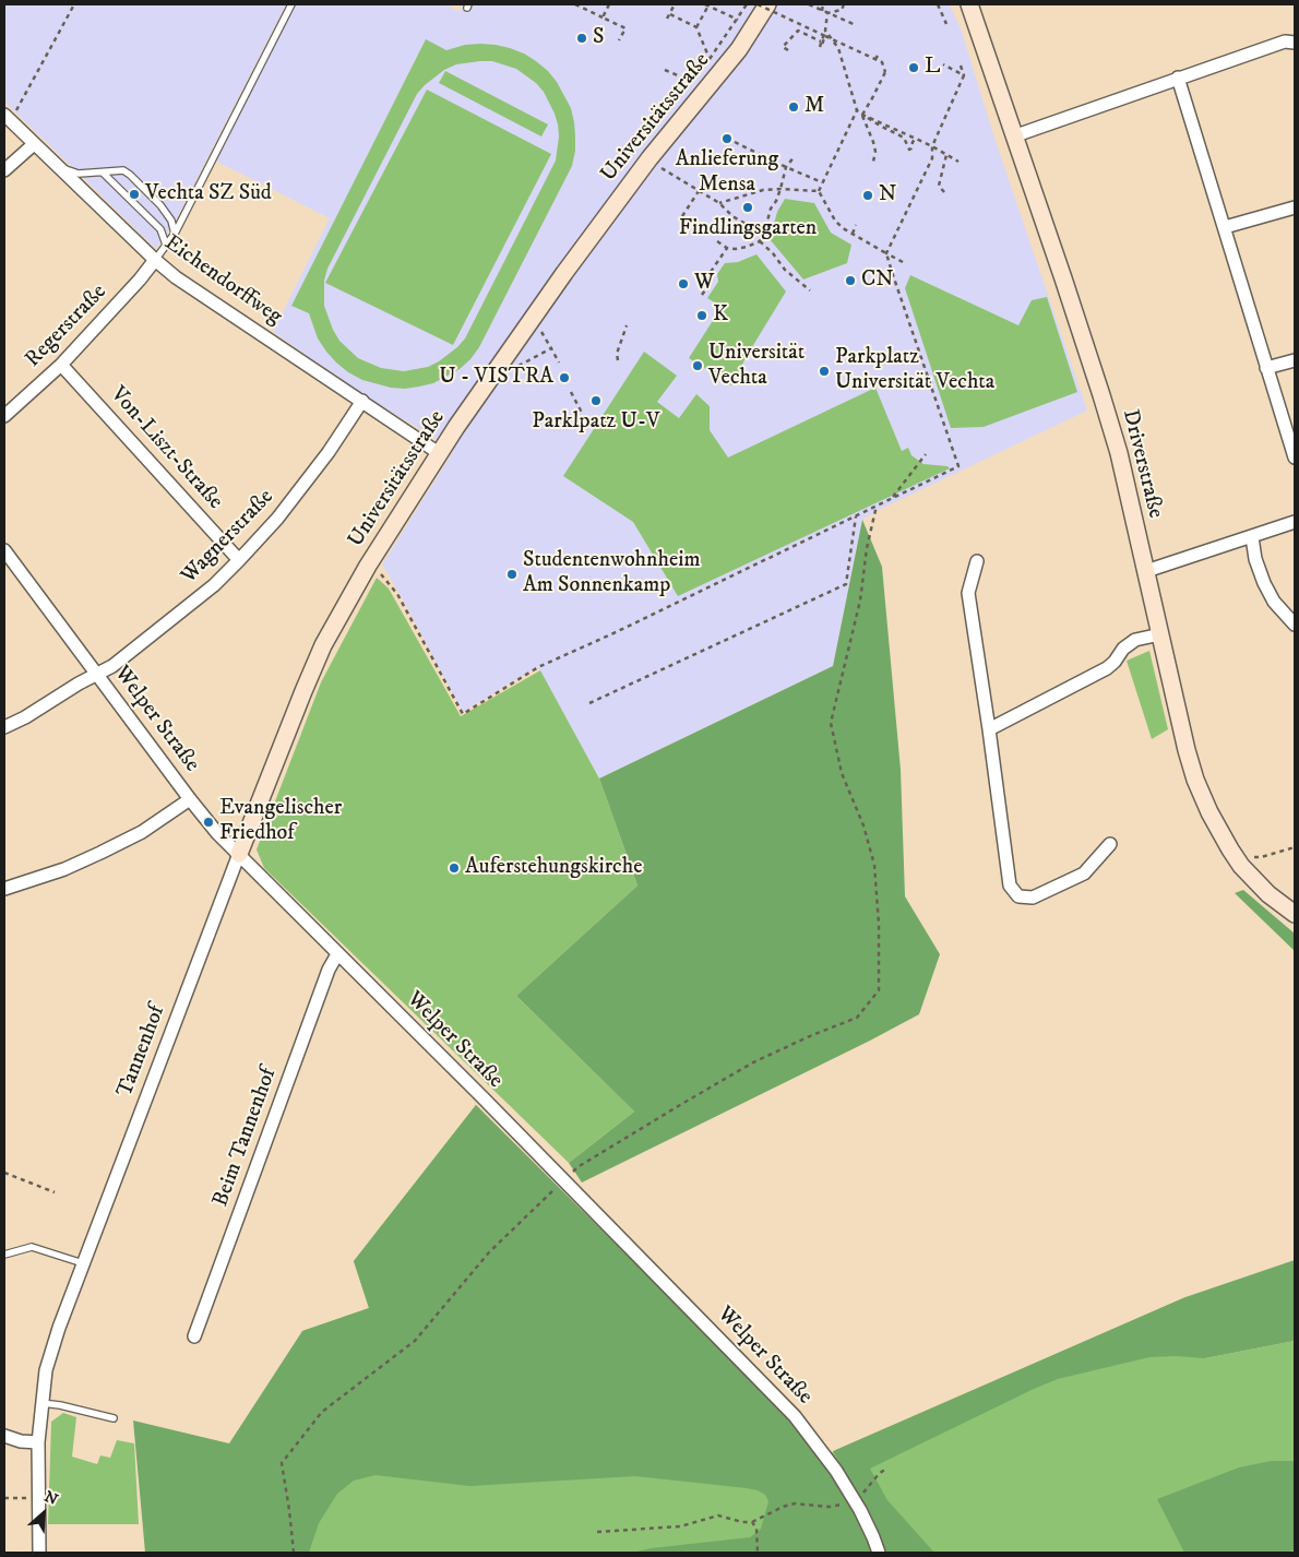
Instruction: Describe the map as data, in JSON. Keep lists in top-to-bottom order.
{
  "streets": {
    "street": [
      "Universitätsstraße",
      "Eichendorffweg",
      "Regerstraße",
      "Von-Liszt-Straße",
      "Driverstraße",
      "Wagnerstraße",
      "Welper Straße",
      "Tannenhof",
      "Beim Tannenhof"
    ]
  },
  "crossings": [
    ["Universitätsstraße", "Eichendorffweg"],
    ["Universitätsstraße", "Welper Straße"],
    ["Universitätsstraße", "Tannenhof"],
    ["Eichendorffweg", "Regerstraße"],
    ["Eichendorffweg", "Wagnerstraße"],
    ["Regerstraße", "Von-Liszt-Straße"],
    ["Von-Liszt-Straße", "Wagnerstraße"],
    ["Wagnerstraße", "Welper Straße"],
    ["Welper Straße", "Tannenhof"],
    ["Welper Straße", "Beim Tannenhof"]
  ],
  "places": [
    "S",
    "L",
    "M",
    "Anlieferung Mensa",
    "Vechta SZ Süd",
    "N",
    "Findlingsgarten",
    "CN",
    "W",
    "K",
    "Universität Vechta",
    "Parkplatz Universität Vechta",
    "U - VISTRA",
    "Parklpatz U-V",
    "Studentenwohnheim Am Sonnenkamp",
    "Evangelischer Friedhof",
    "Auferstehungskirche"
  ],
  "north": "top right"
}
